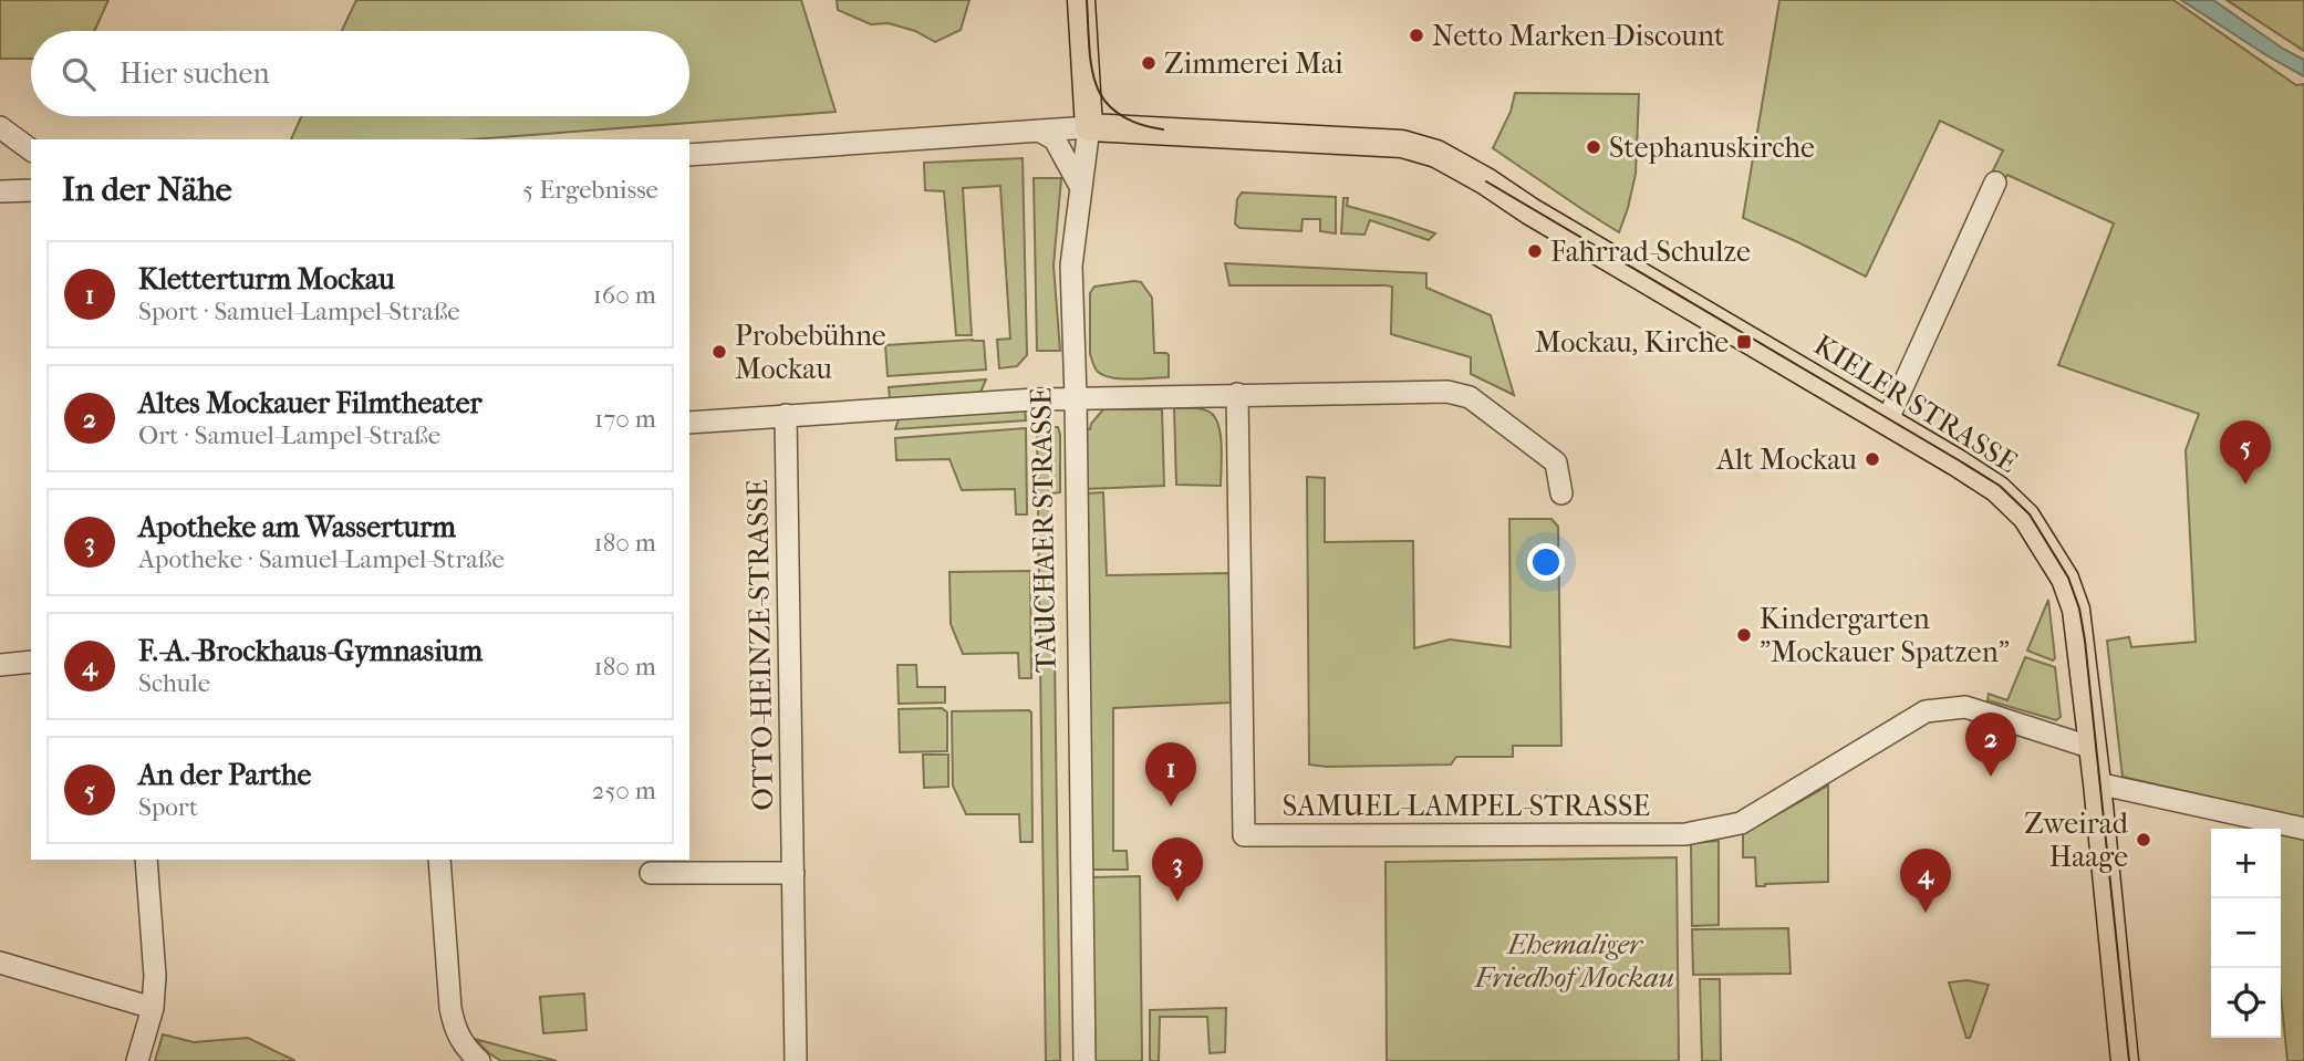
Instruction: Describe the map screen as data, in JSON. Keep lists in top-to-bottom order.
{
  "streets": {
    "main road": ["KIELER STRASSE", "TAUCHAER STRASSE"],
    "street": ["OTTO-HEINZE-STRASSE", "SAMUEL-LAMPEL-STRASSE"]
  },
  "crossings": [
    ["KIELER STRASSE", "TAUCHAER STRASSE"],
    ["KIELER STRASSE", "SAMUEL-LAMPEL-STRASSE"]
  ],
  "parks": ["Ehemaliger Friedhof Mockau"],
  "places": {
    "other": [
      "Netto Marken-Discount",
      "Zimmerei Mai",
      "Stephanuskirche",
      "Fahrrad-Schulze",
      "Probebühne Mockau",
      "Alt Mockau",
      "Kindergarten \"Mockauer Spatzen\"",
      "Zweirad Haage"
    ],
    "transit": ["Mockau, Kirche"]
  },
  "page": {
    "search": "Hier suchen",
    "heading": ["In der Nähe", "5 Ergebnisse"],
    "list": [
      {
        "mark": "1",
        "name": "Kletterturm Mockau",
        "note": "Sport · Samuel-Lampel-Straße",
        "value": "160 m"
      },
      {
        "mark": "2",
        "name": "Altes Mockauer Filmtheater",
        "note": "Ort · Samuel-Lampel-Straße",
        "value": "170 m"
      },
      {
        "mark": "3",
        "name": "Apotheke am Wasserturm",
        "note": "Apotheke · Samuel-Lampel-Straße",
        "value": "180 m"
      },
      {
        "mark": "4",
        "name": "F.-A.-Brockhaus-Gymnasium",
        "note": "Schule",
        "value": "180 m"
      },
      {
        "mark": "5",
        "name": "An der Parthe",
        "note": "Sport",
        "value": "250 m"
      }
    ],
    "pins": [
      "5",
      "2",
      "1",
      "3",
      "4"
    ],
    "map_buttons": ["+", "−"]
  }
}
